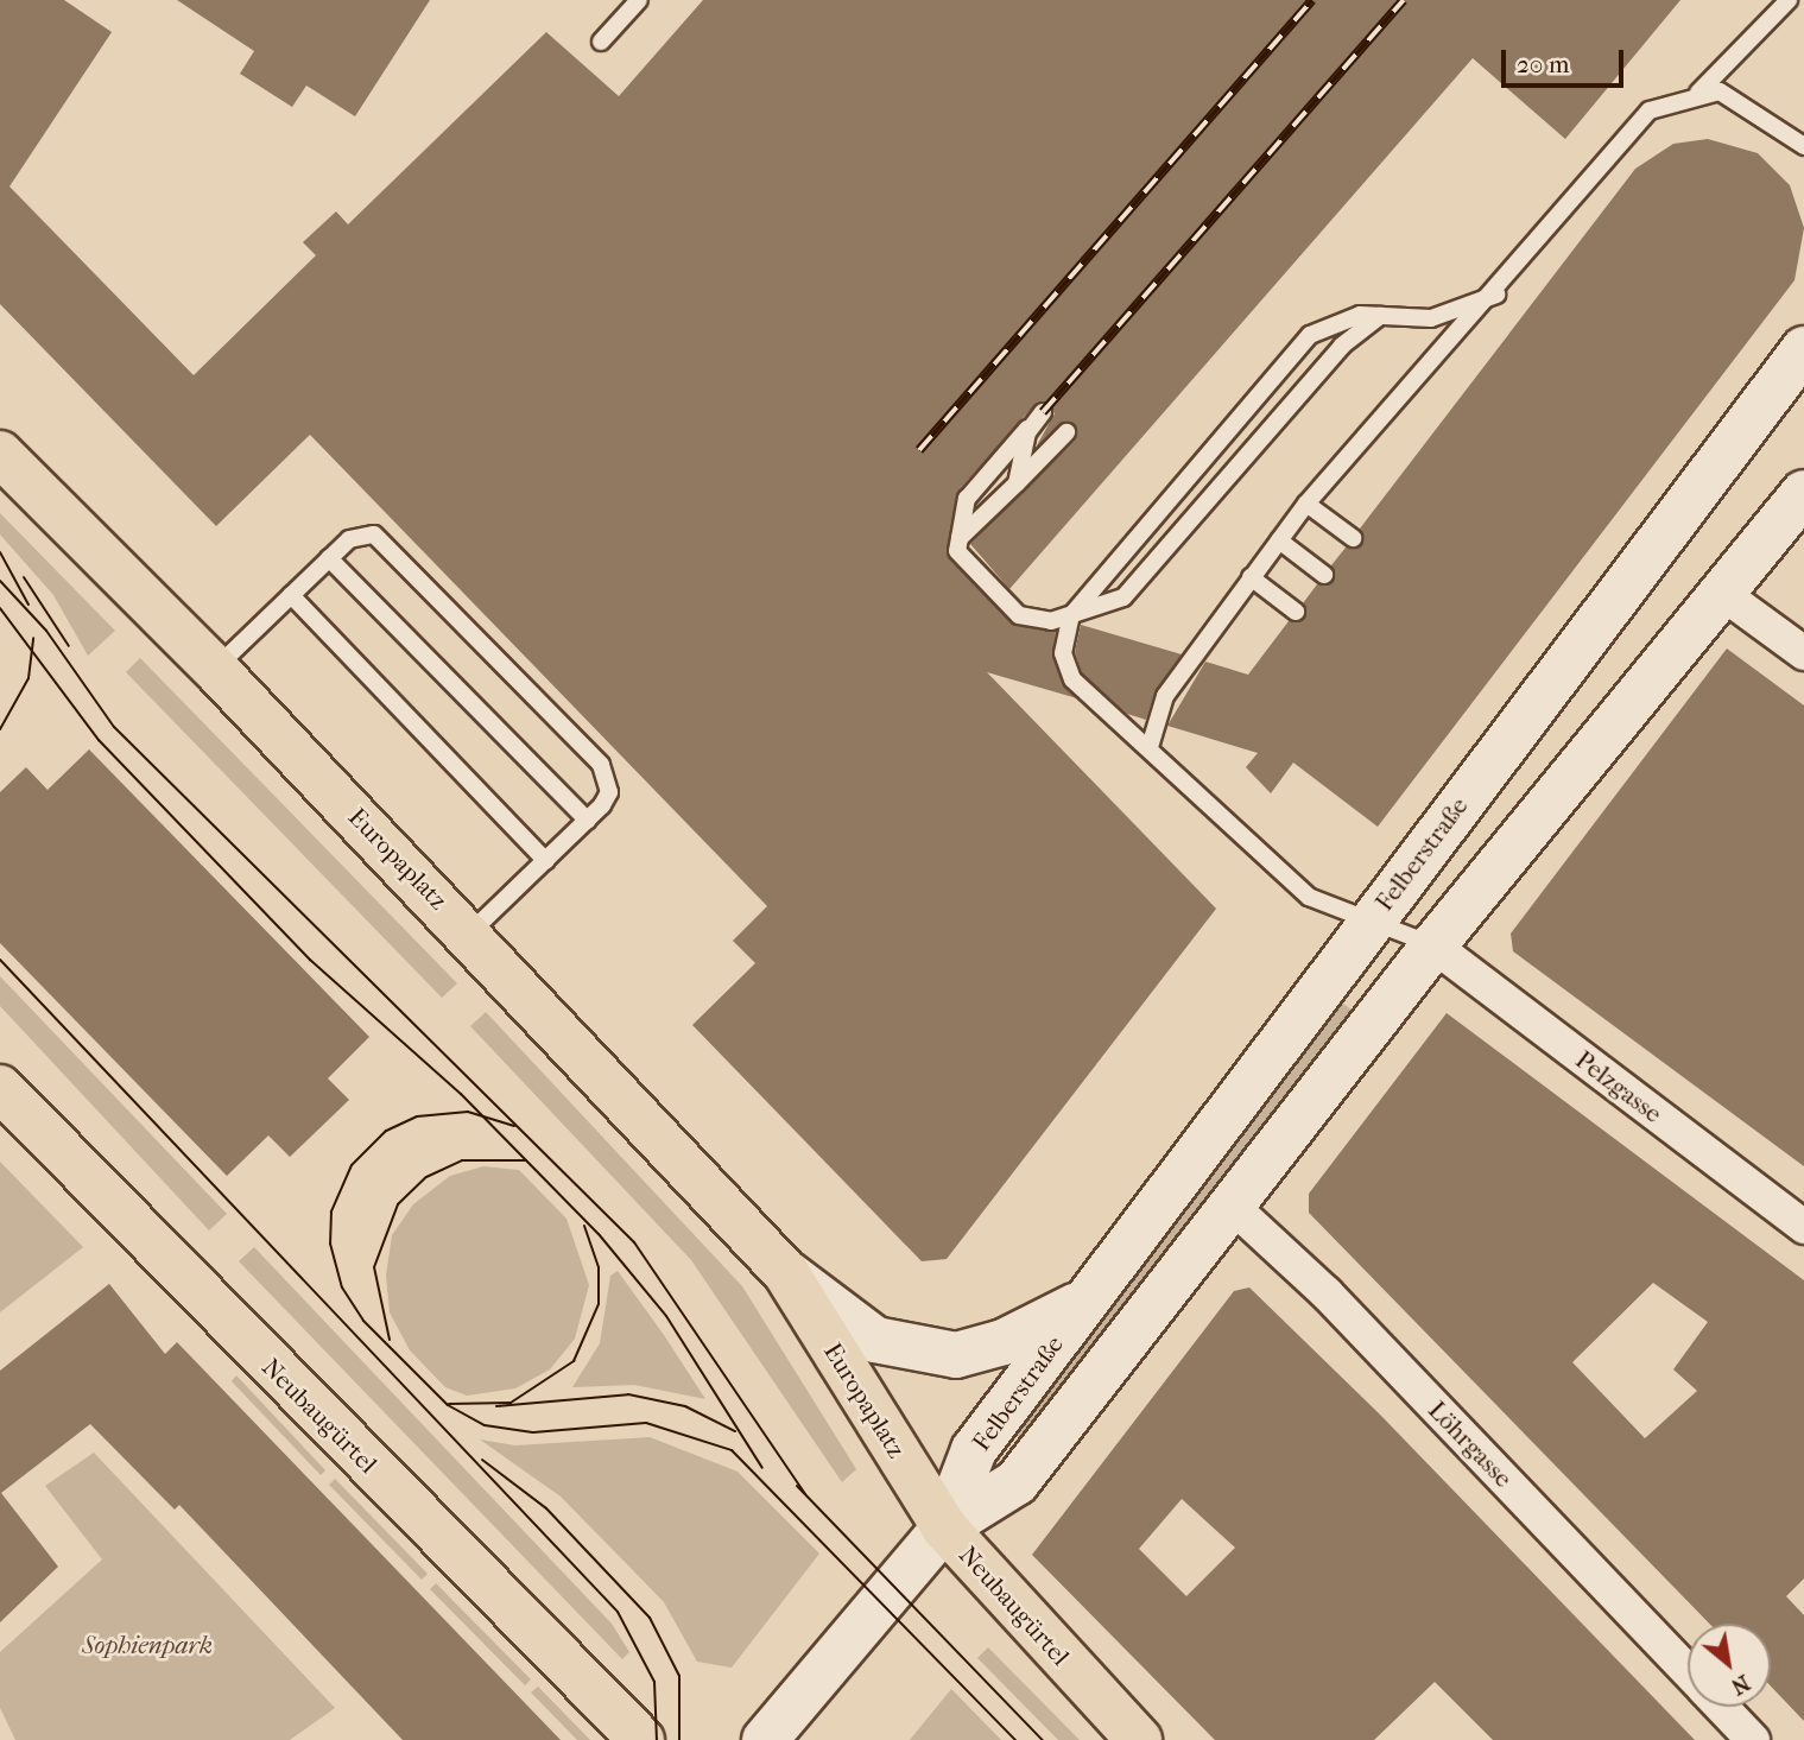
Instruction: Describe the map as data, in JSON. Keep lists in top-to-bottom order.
{
  "streets": {
    "main road": ["Felberstraße", "Europaplatz", "Neubaugürtel"],
    "street": ["Pelzgasse", "Löhrgasse"]
  },
  "crossings": [
    ["Felberstraße", "Europaplatz"],
    ["Felberstraße", "Pelzgasse"],
    ["Felberstraße", "Neubaugürtel"],
    ["Felberstraße", "Löhrgasse"],
    ["Europaplatz", "Neubaugürtel"]
  ],
  "parks": ["Sophienpark"],
  "scale_bar": "20 m",
  "north": "bottom right"
}
